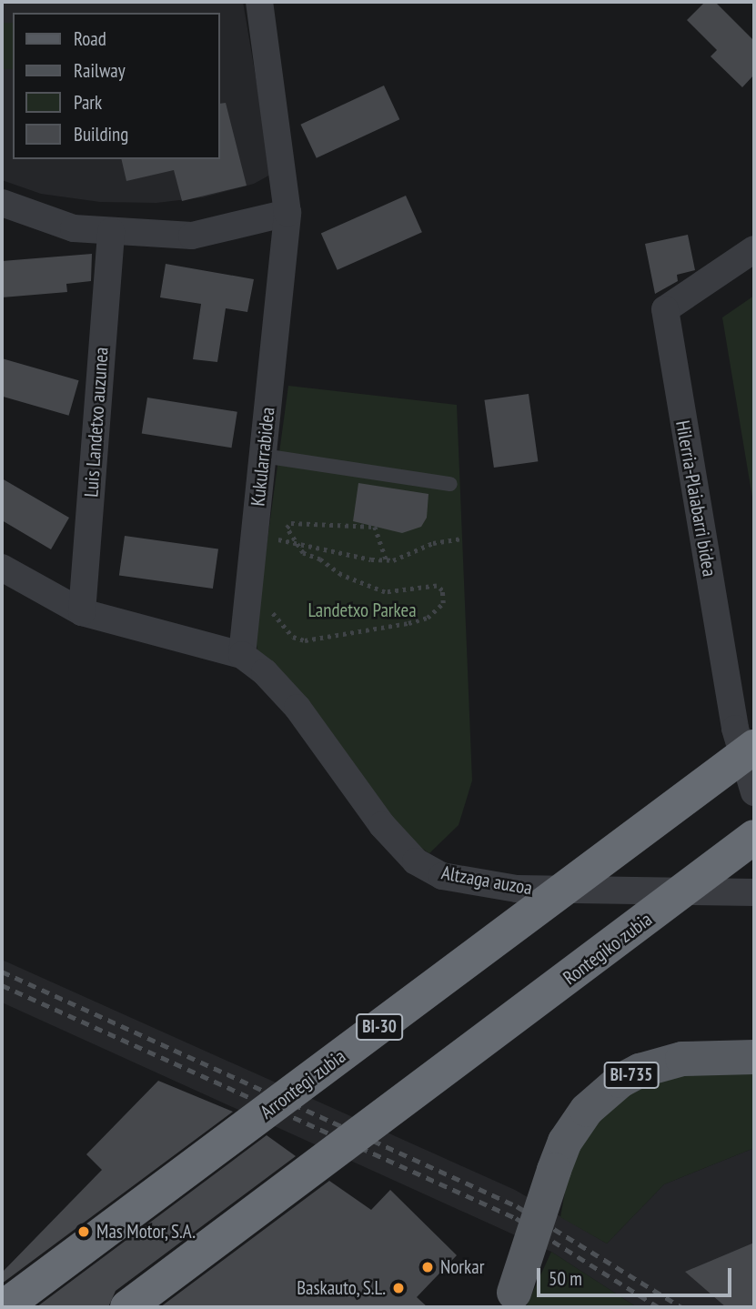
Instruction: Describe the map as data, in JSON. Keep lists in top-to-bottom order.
{
  "streets": {
    "highway": ["Rontegiko zubia", "BI-30", "Arrontegi zubia"],
    "main road": ["BI-735"],
    "street": [
      "Luis Landetxo auzunea",
      "Kukularrabidea",
      "Hilerria-Plaiabarri bidea",
      "Altzaga auzoa"
    ]
  },
  "crossings": [
    ["Kukularrabidea", "Altzaga auzoa"]
  ],
  "parks": ["Landetxo Parkea"],
  "places": ["Mas Motor, S.A.", "Norkar", "Baskauto, S.L."],
  "legend": [
    "Road",
    "Railway",
    "Park",
    "Building"
  ],
  "scale_bar": "50 m"
}
